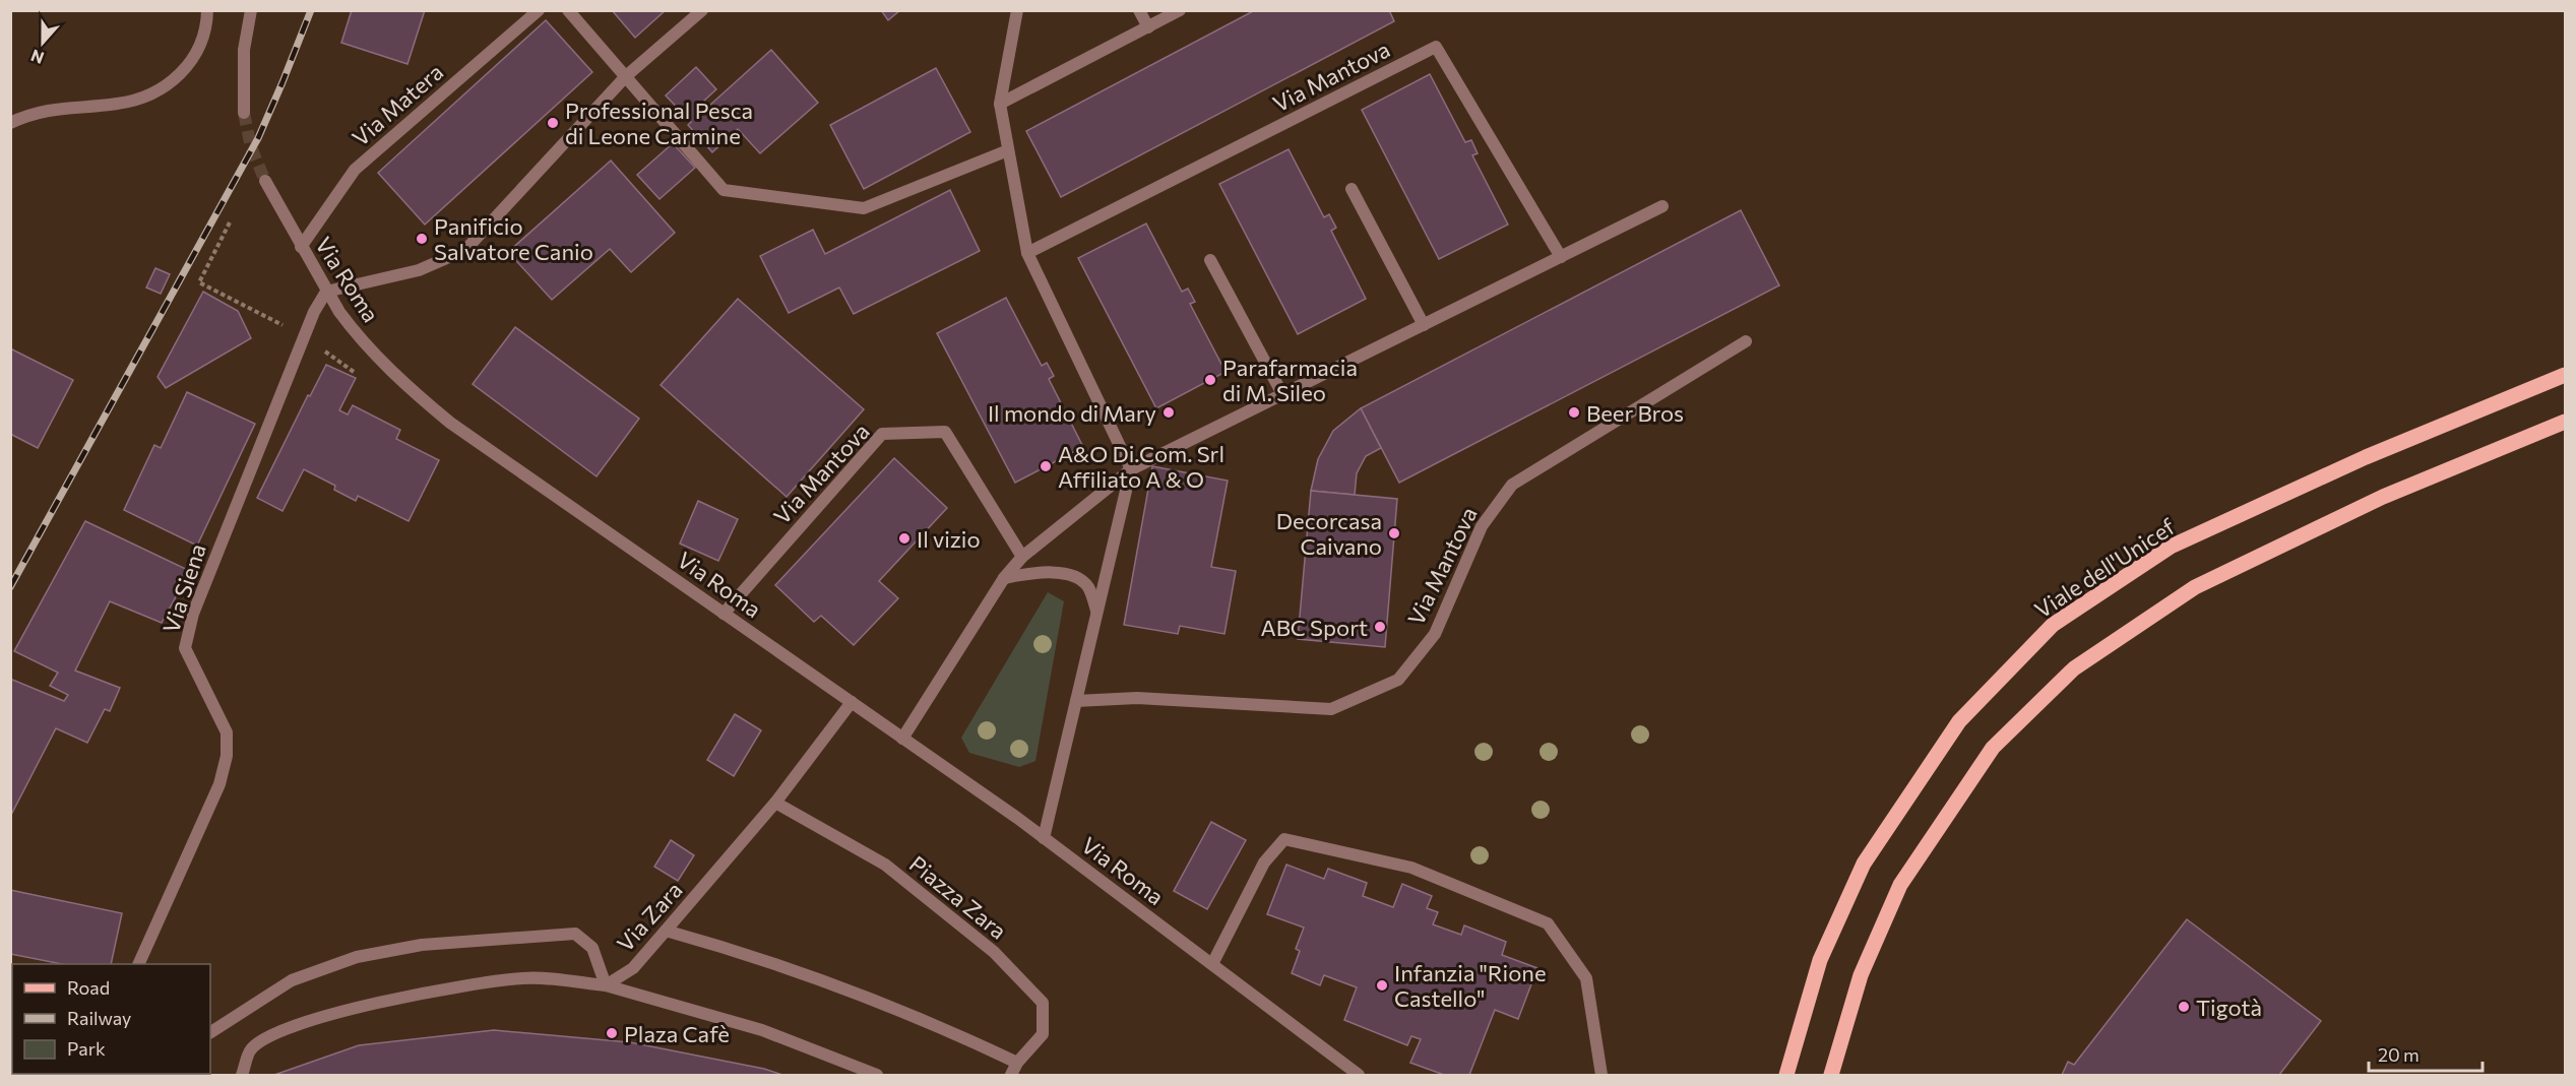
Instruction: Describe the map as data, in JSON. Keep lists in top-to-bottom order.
{
  "streets": {
    "main road": ["Viale dell'Unicef"],
    "street": [
      "Via Mantova",
      "Via Matera",
      "Via Roma",
      "Via Siena",
      "Piazza Zara",
      "Via Zara"
    ]
  },
  "crossings": [
    ["Via Mantova", "Via Roma"],
    ["Via Matera", "Via Roma"],
    ["Via Roma", "Via Siena"],
    ["Via Roma", "Via Zara"],
    ["Piazza Zara", "Via Zara"]
  ],
  "places": [
    "Professional Pesca di Leone Carmine",
    "Panificio Salvatore Canio",
    "Parafarmacia di M. Sileo",
    "Il mondo di Mary",
    "Beer Bros",
    "A&O Di.Com. Srl Affiliato A & O",
    "Decorcasa Caivano",
    "Il vizio",
    "ABC Sport",
    "Infanzia \"Rione Castello\"",
    "Tigotà",
    "Plaza Cafè"
  ],
  "legend": ["Road", "Railway", "Park"],
  "scale_bar": "20 m",
  "north": "bottom"
}
